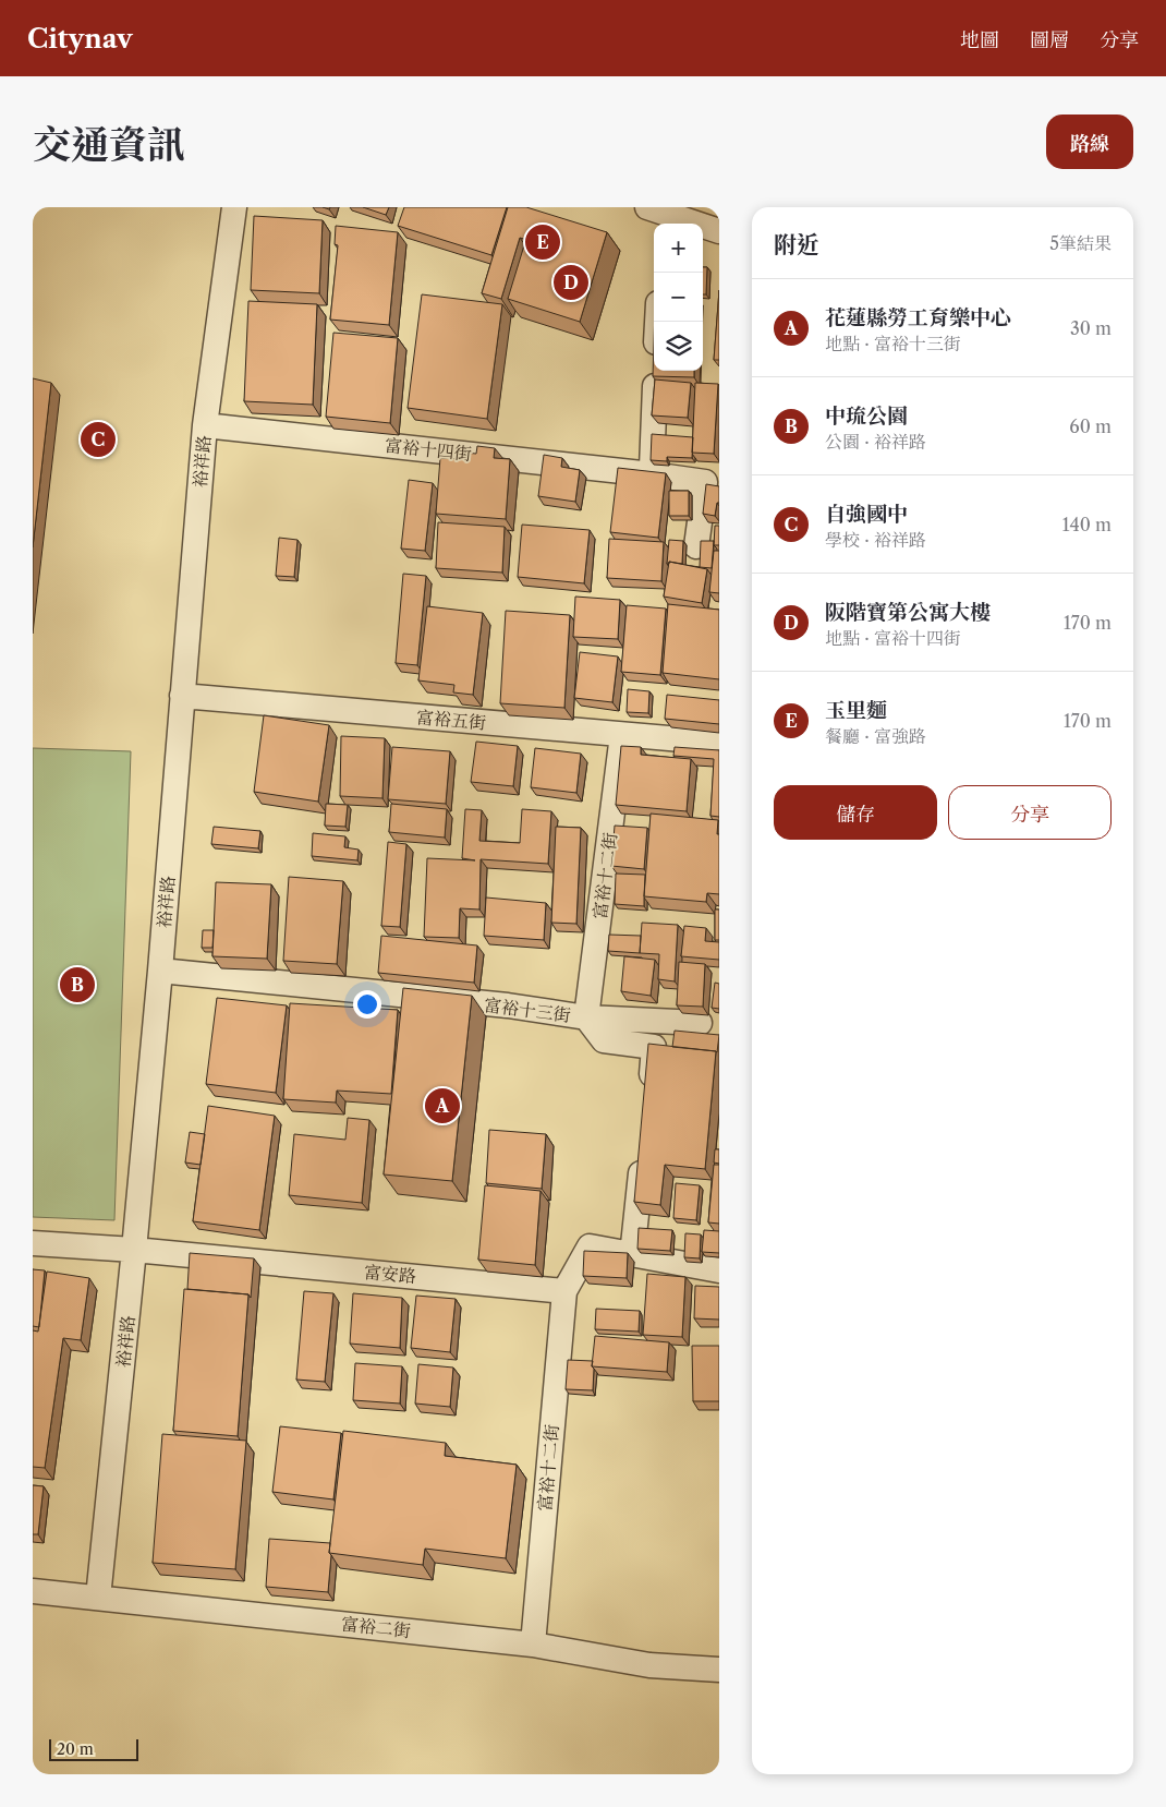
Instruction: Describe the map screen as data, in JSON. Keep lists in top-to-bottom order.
{
  "streets": {
    "street": [
      "富裕十四街",
      "裕祥路",
      "富裕五街",
      "富裕十二街",
      "富裕十三街",
      "富安路",
      "富裕二街"
    ]
  },
  "crossings": [
    ["富裕十四街", "裕祥路"],
    ["裕祥路", "富裕五街"],
    ["裕祥路", "富裕十三街"],
    ["裕祥路", "富安路"],
    ["裕祥路", "富裕二街"],
    ["富裕五街", "富裕十二街"],
    ["富裕十二街", "富裕十三街"],
    ["富裕十二街", "富安路"],
    ["富裕十二街", "富裕二街"]
  ],
  "scale_bar": "20 m",
  "page": {
    "header": "Citynav",
    "nav": ["地圖", "圖層", "分享"],
    "title": "交通資訊",
    "buttons": [
      "路線",
      ["儲存", "分享"]
    ],
    "heading": ["附近", "5筆結果"],
    "pins": [
      "E",
      "D",
      "C",
      "B",
      "A"
    ],
    "map_buttons": ["+", "−"],
    "list": [
      {
        "mark": "A",
        "name": "花蓮縣勞工育樂中心",
        "note": "地點 · 富裕十三街",
        "value": "30 m"
      },
      {
        "mark": "B",
        "name": "中琉公園",
        "note": "公園 · 裕祥路",
        "value": "60 m"
      },
      {
        "mark": "C",
        "name": "自強國中",
        "note": "學校 · 裕祥路",
        "value": "140 m"
      },
      {
        "mark": "D",
        "name": "阪階寶第公寓大樓",
        "note": "地點 · 富裕十四街",
        "value": "170 m"
      },
      {
        "mark": "E",
        "name": "玉里麵",
        "note": "餐廳 · 富強路",
        "value": "170 m"
      }
    ],
    "scale": "20 m"
  }
}
